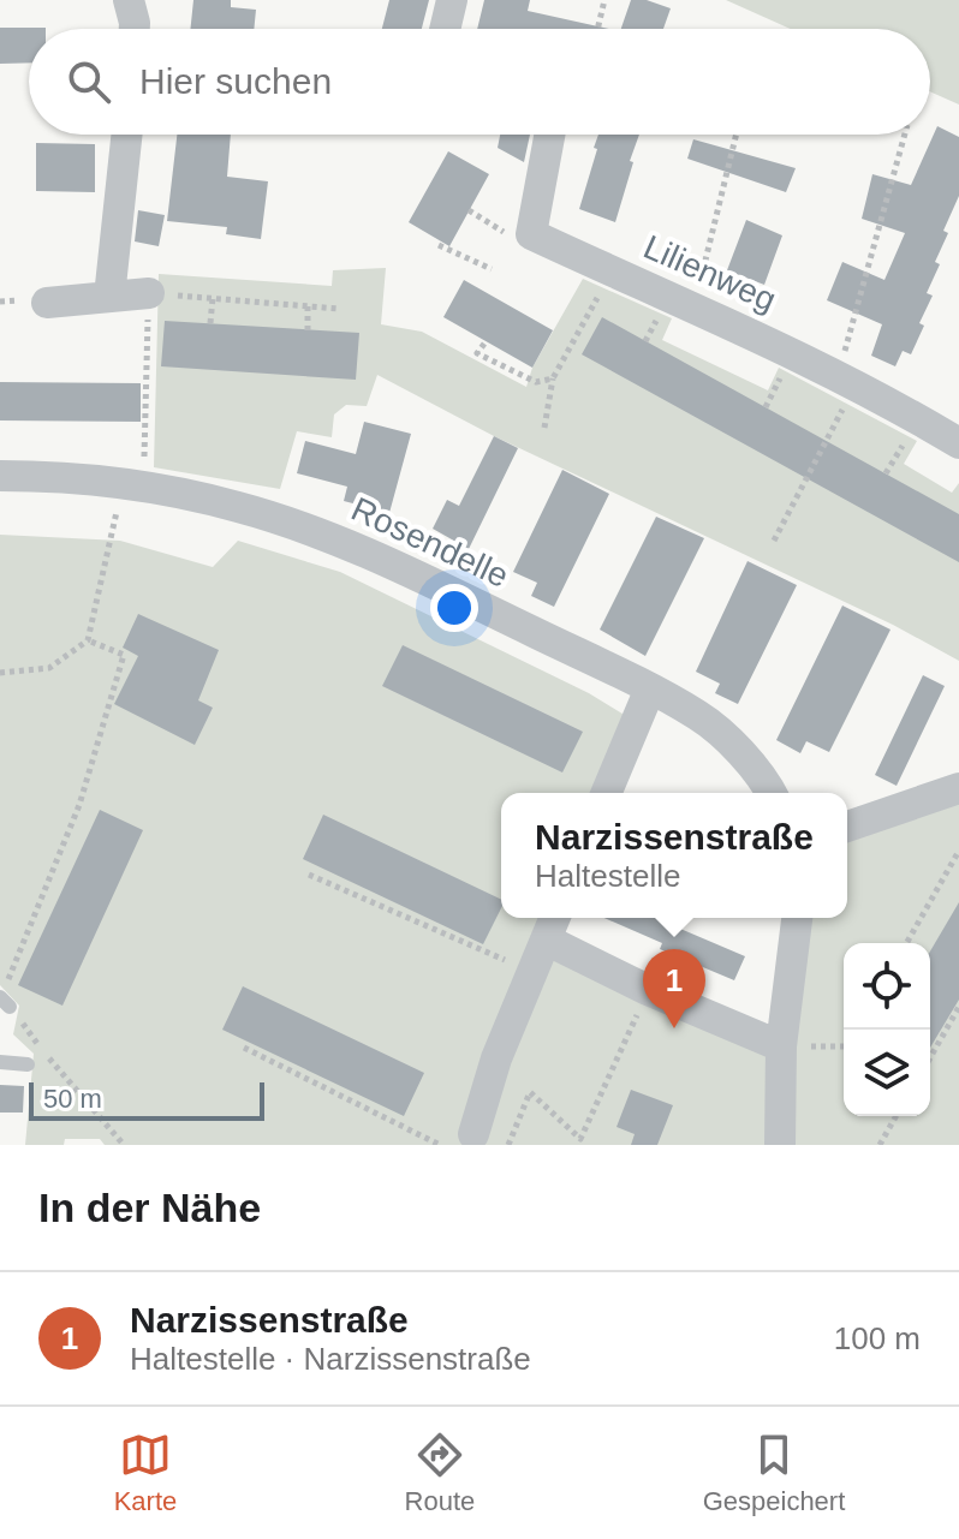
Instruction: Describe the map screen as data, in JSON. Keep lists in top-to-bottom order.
{
  "streets": {
    "street": ["Lilienweg", "Rosendelle"]
  },
  "scale_bar": "50 m",
  "page": {
    "search": "Hier suchen",
    "popup": ["Narzissenstraße", "Haltestelle"],
    "pins": "1",
    "scale": "50 m",
    "heading": "In der Nähe",
    "list": [
      {
        "mark": "1",
        "name": "Narzissenstraße",
        "note": "Haltestelle · Narzissenstraße",
        "value": "100 m"
      }
    ],
    "nav": ["Karte", "Route", "Gespeichert"]
  }
}
